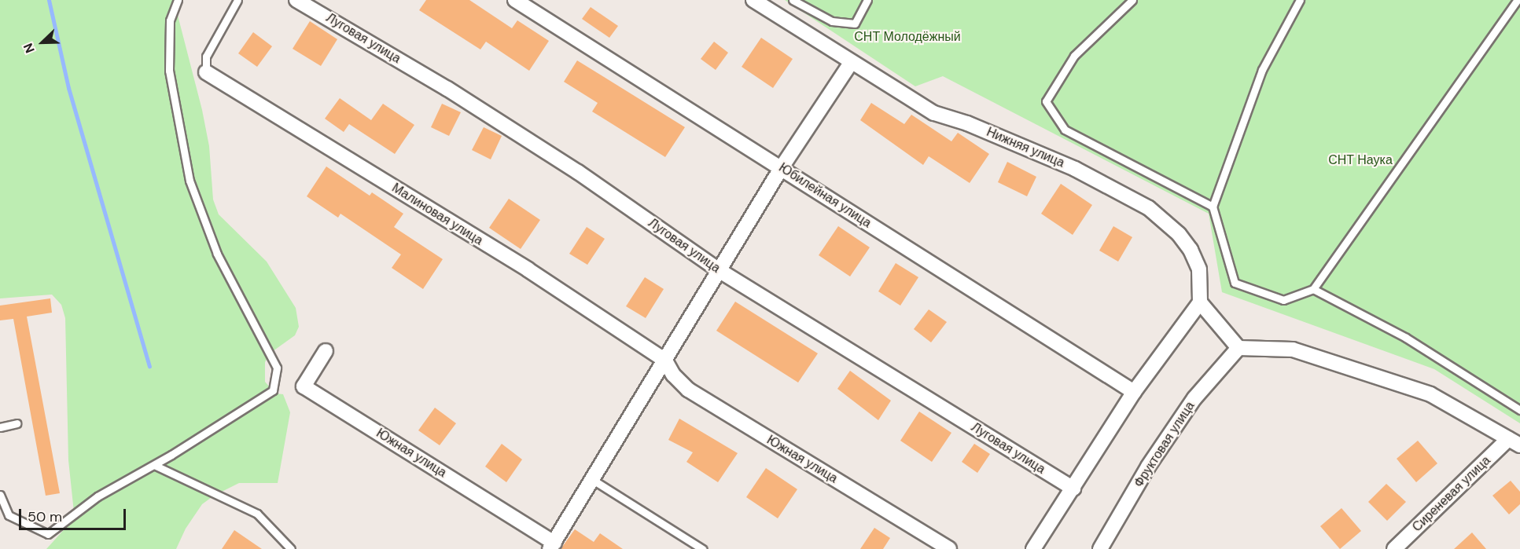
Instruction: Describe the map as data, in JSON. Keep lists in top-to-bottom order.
{
  "streets": {
    "street": [
      "Луговая улица",
      "Нижняя улица",
      "Юбилейная улица",
      "Малиновая улица",
      "Фруктовая улица",
      "Южная улица",
      "Сиреневая улица"
    ]
  },
  "crossings": [
    ["Малиновая улица", "Южная улица"]
  ],
  "parks": ["СНТ Молодёжный", "СНТ Наука"],
  "scale_bar": "50 m",
  "north": "bottom left"
}
